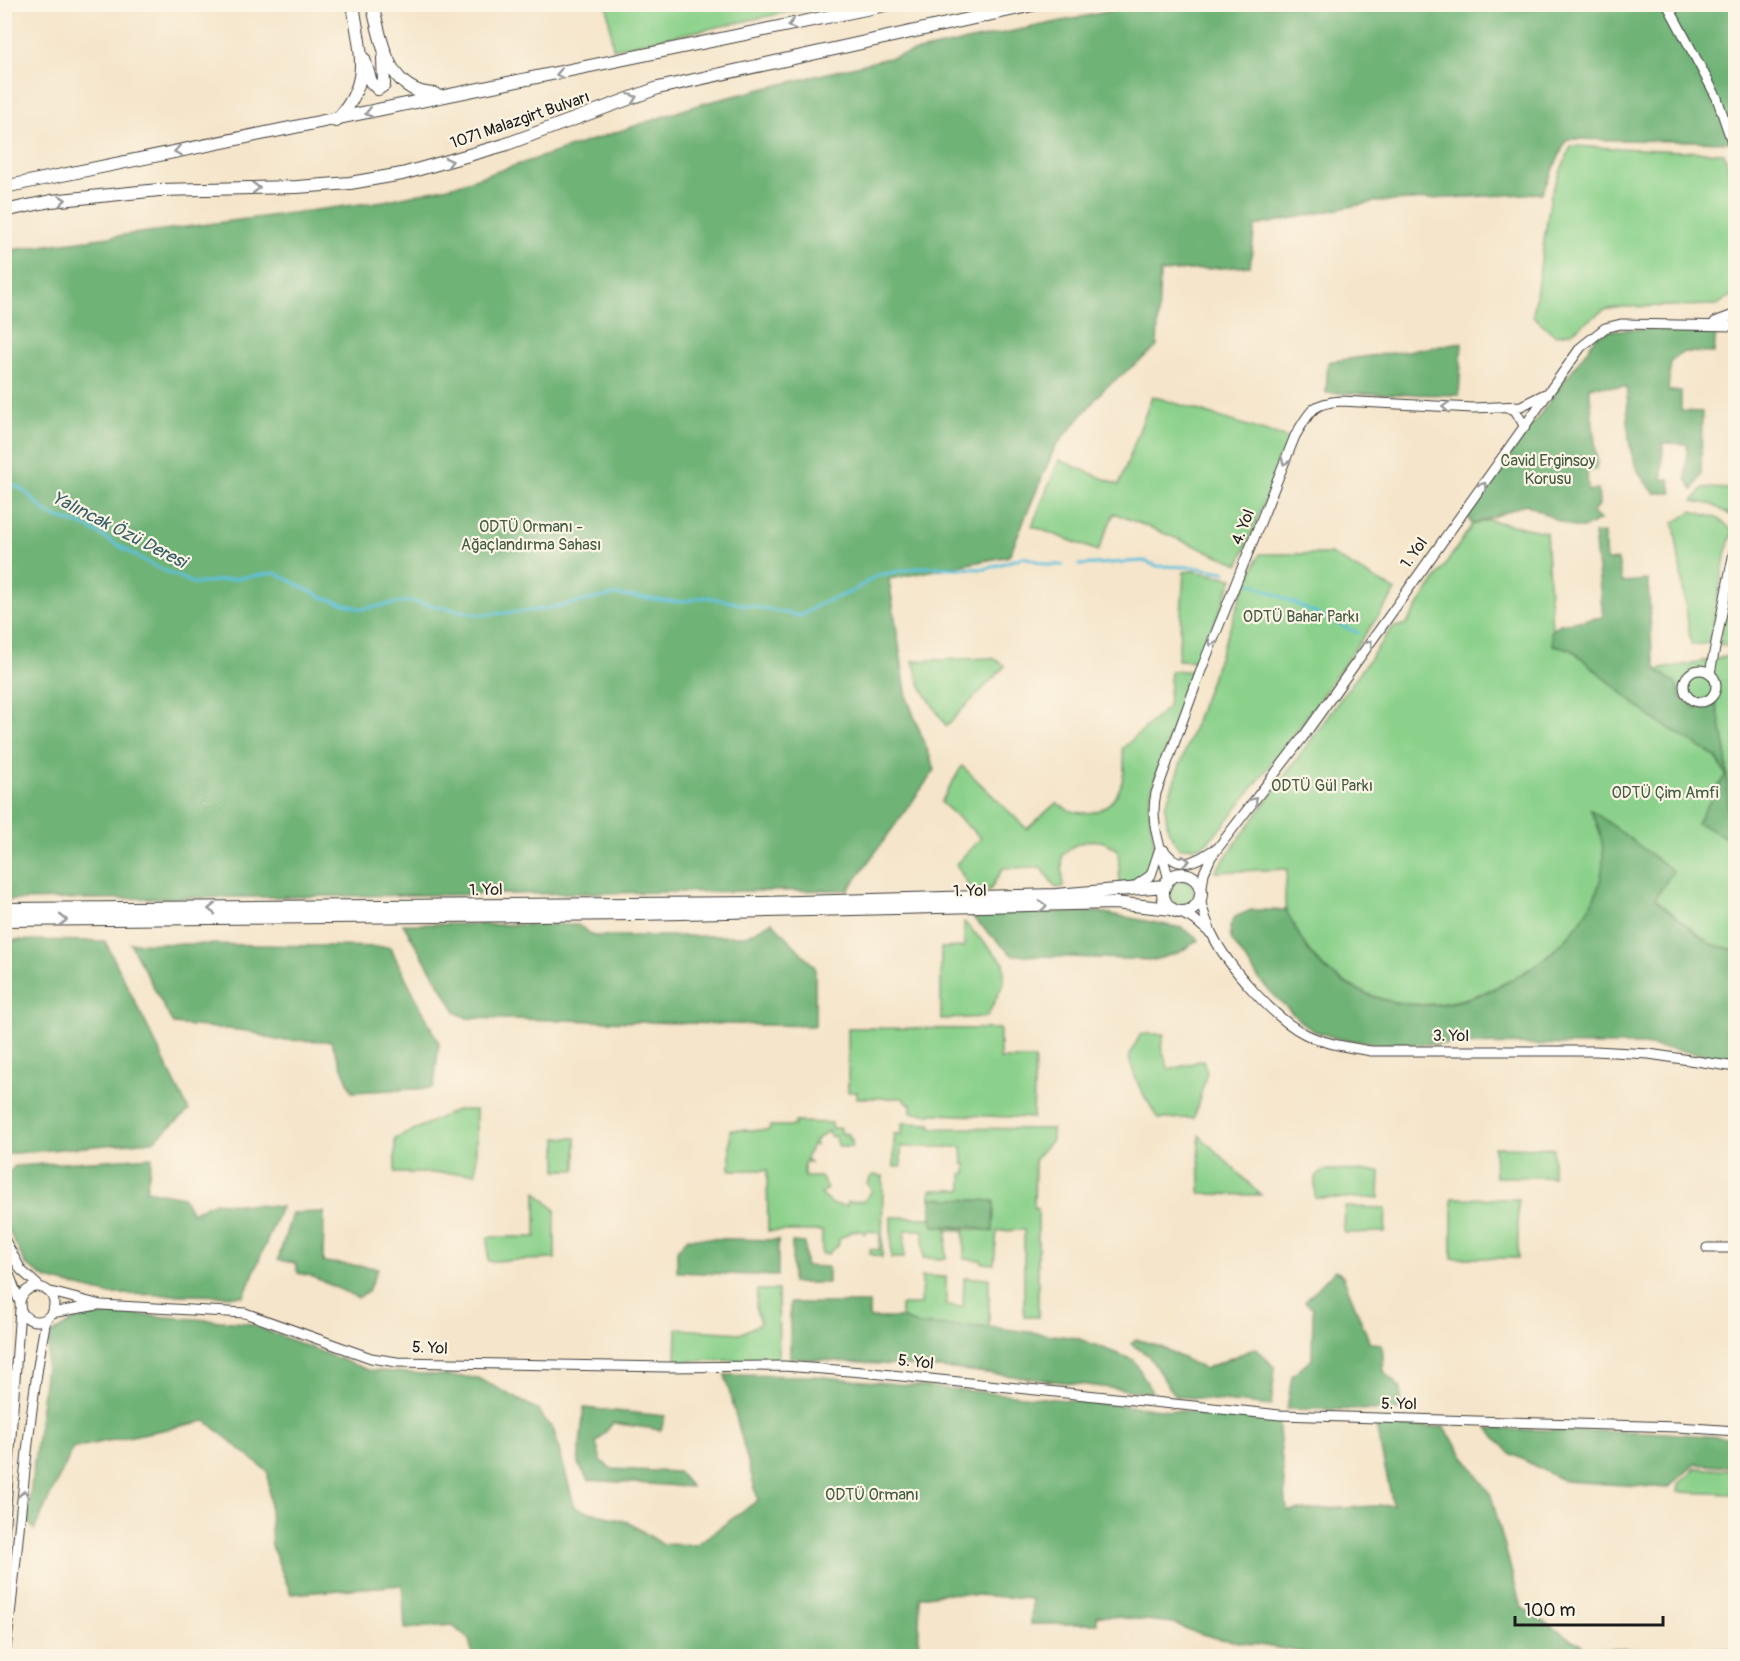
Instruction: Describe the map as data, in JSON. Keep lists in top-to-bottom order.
{
  "streets": {
    "main road": ["1071 Malazgirt Bulvarı", "1. Yol"],
    "street": ["4. Yol", "3. Yol", "5. Yol"]
  },
  "crossings": [
    ["4. Yol", "1. Yol"],
    ["4. Yol", "3. Yol"],
    ["1. Yol", "3. Yol"]
  ],
  "one_way": ["4. Yol"],
  "water": ["Yalıncak Özü Deresi"],
  "parks": [
    "Cavid Erginsoy Korusu",
    "ODTÜ Ormanı - Ağaçlandırma Sahası",
    "ODTÜ Bahar Parkı",
    "ODTÜ Gül Parkı",
    "ODTÜ Çim Amfi",
    "ODTÜ Ormanı"
  ],
  "scale_bar": "100 m"
}
